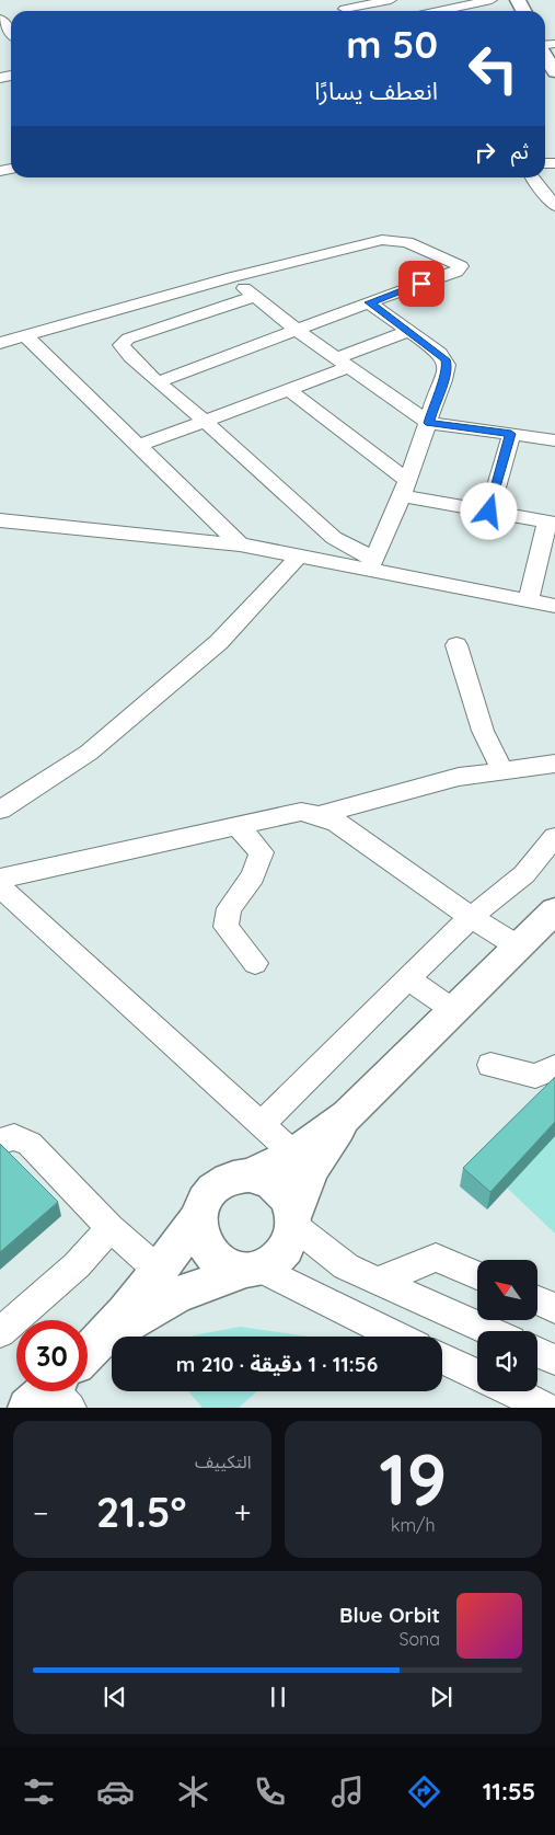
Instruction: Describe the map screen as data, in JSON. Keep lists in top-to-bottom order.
{
  "north": "top left",
  "page": {
    "turn": ["50 m", "انعطف يسارًا"],
    "then": "ثم",
    "limit": "30",
    "trip": "11:56 · 1 دقيقة · 210 m",
    "tile": [
      ["19", "km/h"],
      "التكييف"
    ],
    "heat": ["−", "21.5°", "+"],
    "song": ["Blue Orbit", "Sona"],
    "tabs": "11:55"
  }
}
